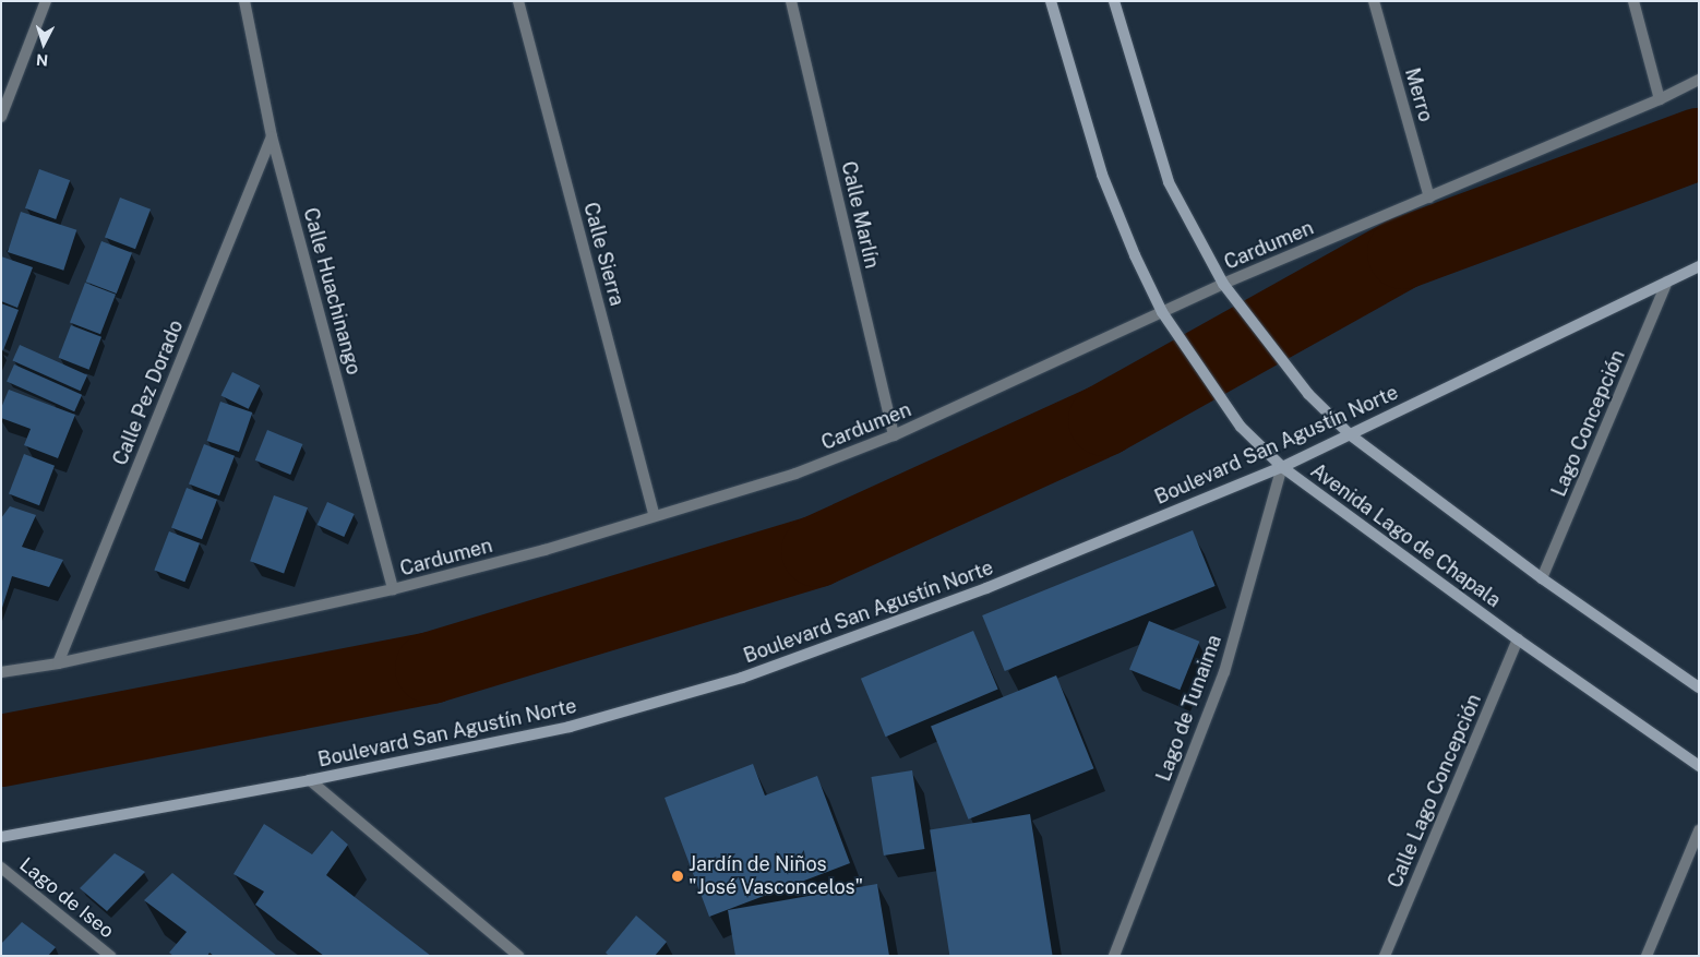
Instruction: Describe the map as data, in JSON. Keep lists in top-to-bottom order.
{
  "streets": {
    "main road": ["Boulevard San Agustín Norte", "Avenida Lago de Chapala"],
    "street": [
      "Merro",
      "Calle Marlín",
      "Cardumen",
      "Calle Sierra",
      "Calle Huachinango",
      "Calle Pez Dorado",
      "Lago Concepción",
      "Lago de Tunaima",
      "Calle Lago Concepción",
      "Lago de Iseo"
    ]
  },
  "crossings": [
    ["Merro", "Cardumen"],
    ["Calle Marlín", "Cardumen"],
    ["Cardumen", "Calle Sierra"],
    ["Cardumen", "Calle Huachinango"],
    ["Cardumen", "Calle Pez Dorado"],
    ["Cardumen", "Avenida Lago de Chapala"],
    ["Calle Huachinango", "Calle Pez Dorado"],
    ["Lago Concepción", "Boulevard San Agustín Norte"],
    ["Boulevard San Agustín Norte", "Avenida Lago de Chapala"],
    ["Boulevard San Agustín Norte", "Lago de Tunaima"],
    ["Avenida Lago de Chapala", "Lago de Tunaima"],
    ["Avenida Lago de Chapala", "Calle Lago Concepción"]
  ],
  "places": ["Jardín de Niños \"José Vasconcelos\""],
  "north": "bottom"
}
